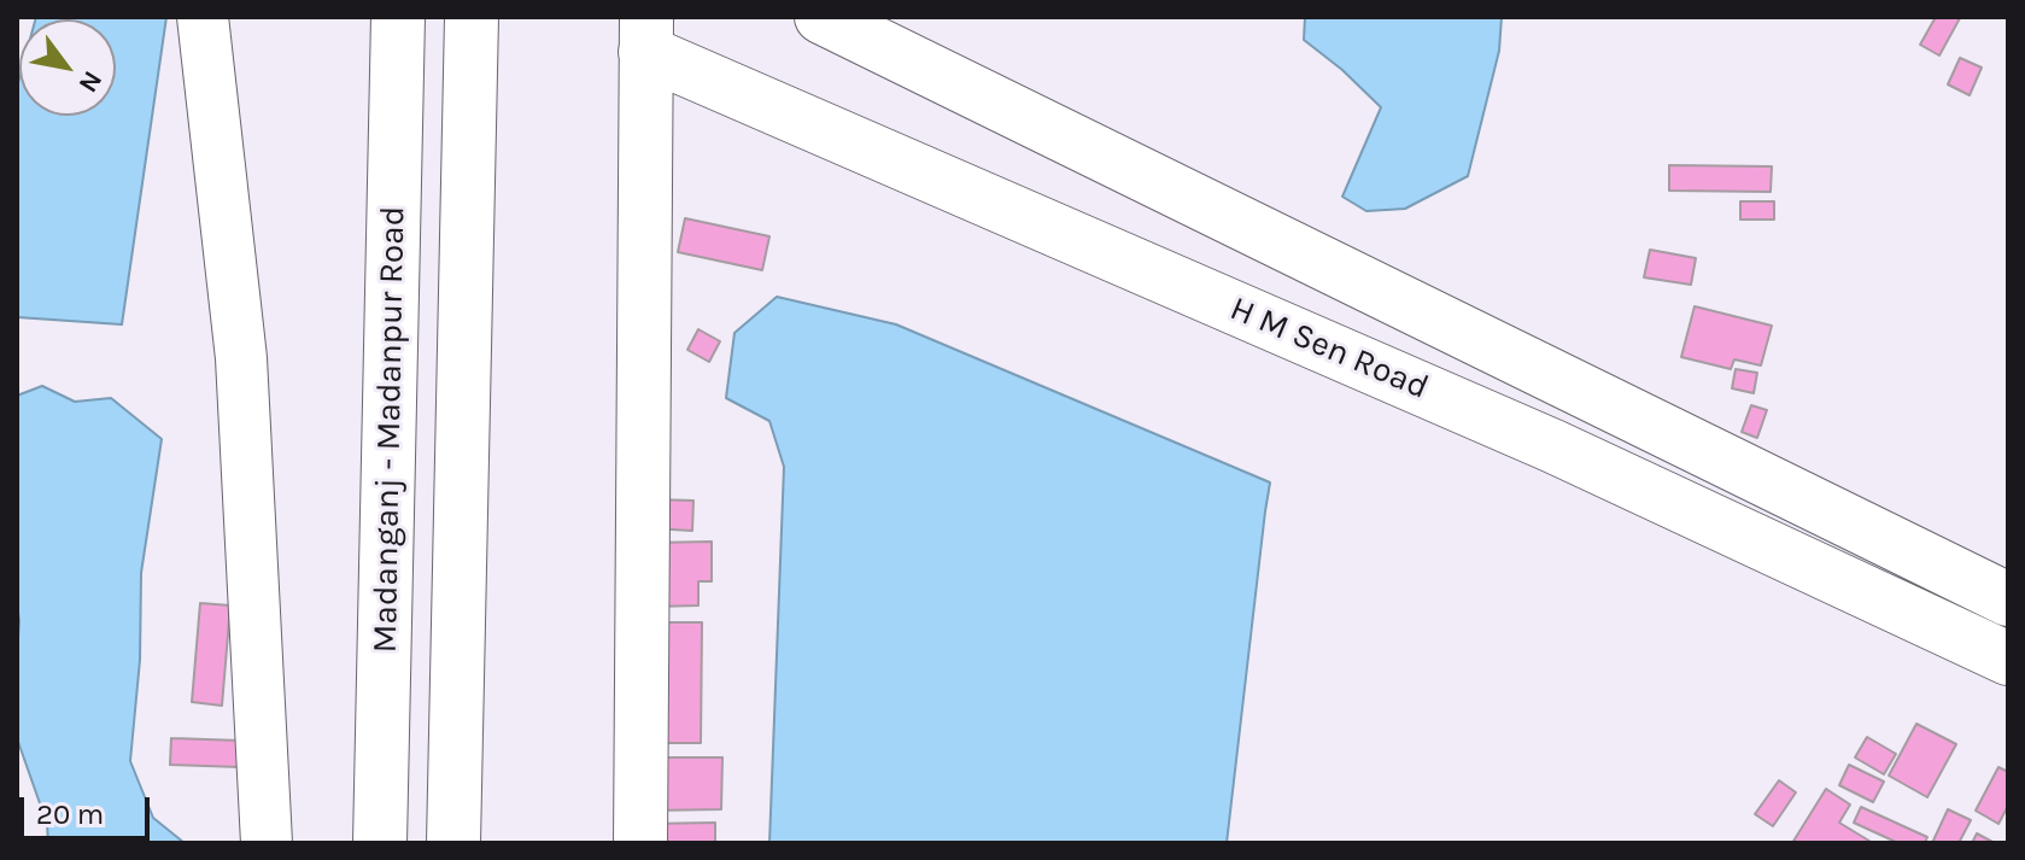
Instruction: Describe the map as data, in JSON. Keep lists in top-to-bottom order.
{
  "streets": {
    "main road": ["H M Sen Road", "Madanganj - Madanpur Road"]
  },
  "scale_bar": "20 m",
  "north": "bottom right"
}
